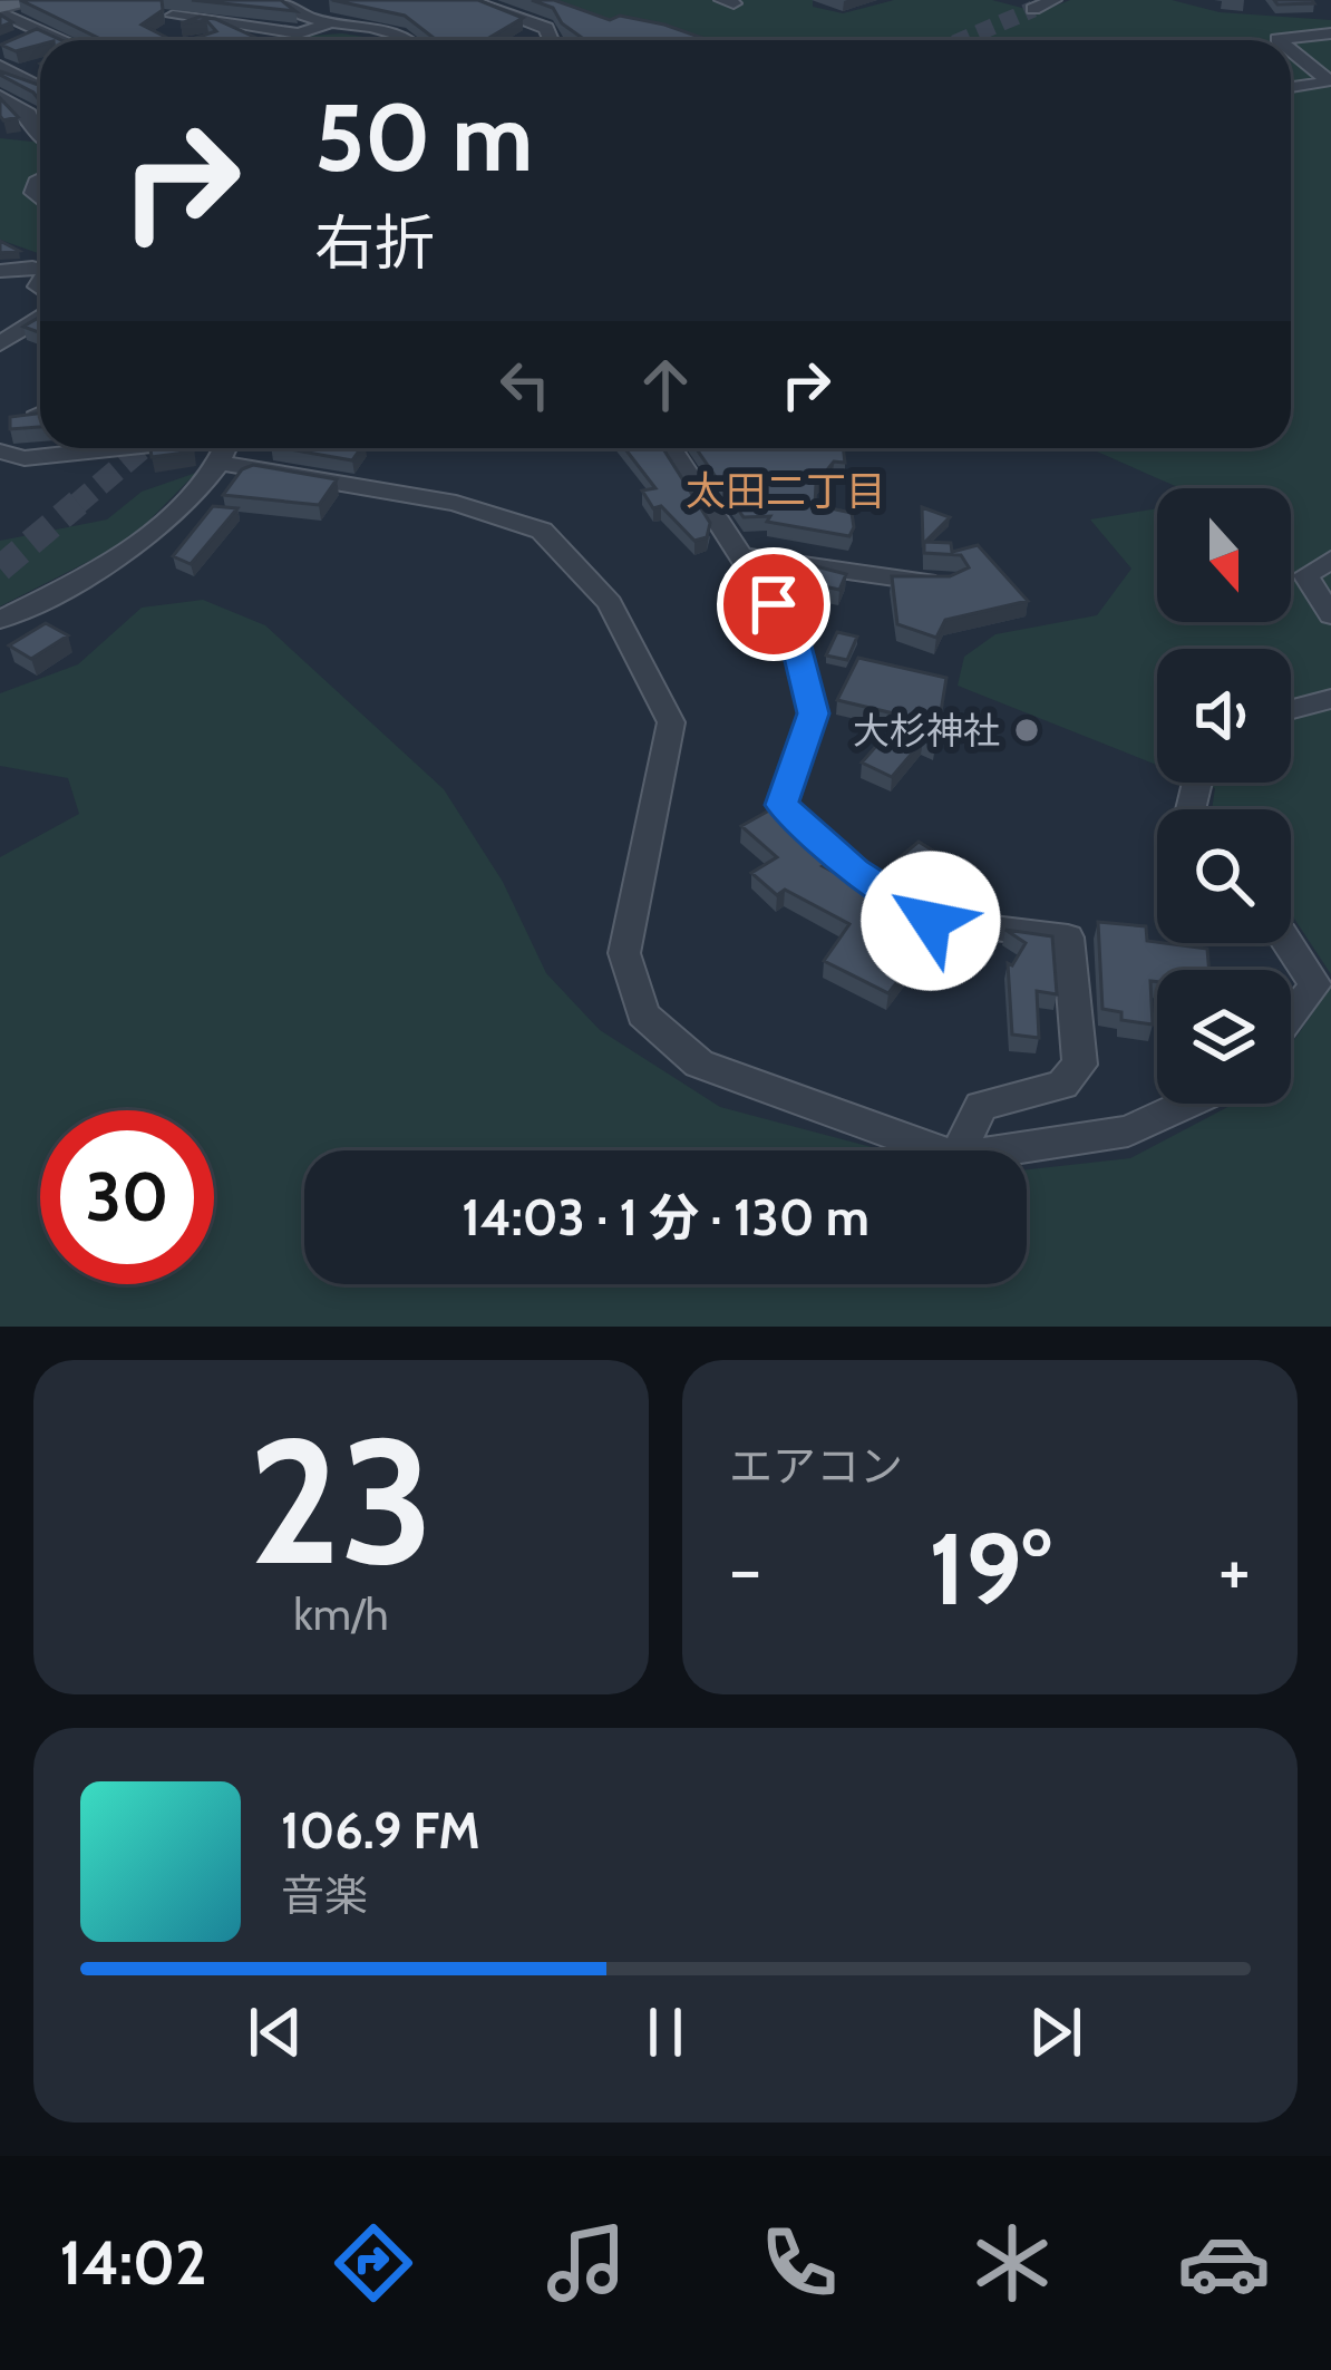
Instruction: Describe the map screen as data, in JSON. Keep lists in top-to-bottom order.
{
  "districts": ["太田二丁目"],
  "places": ["大杉神社"],
  "north": "bottom",
  "page": {
    "turn": ["50 m", "右折"],
    "limit": "30",
    "trip": "14:03 · 1 分 · 130 m",
    "tile": [
      ["23", "km/h"],
      "エアコン"
    ],
    "heat": ["−", "19°", "+"],
    "song": ["106.9 FM", "音楽"],
    "tabs": "14:02"
  }
}
